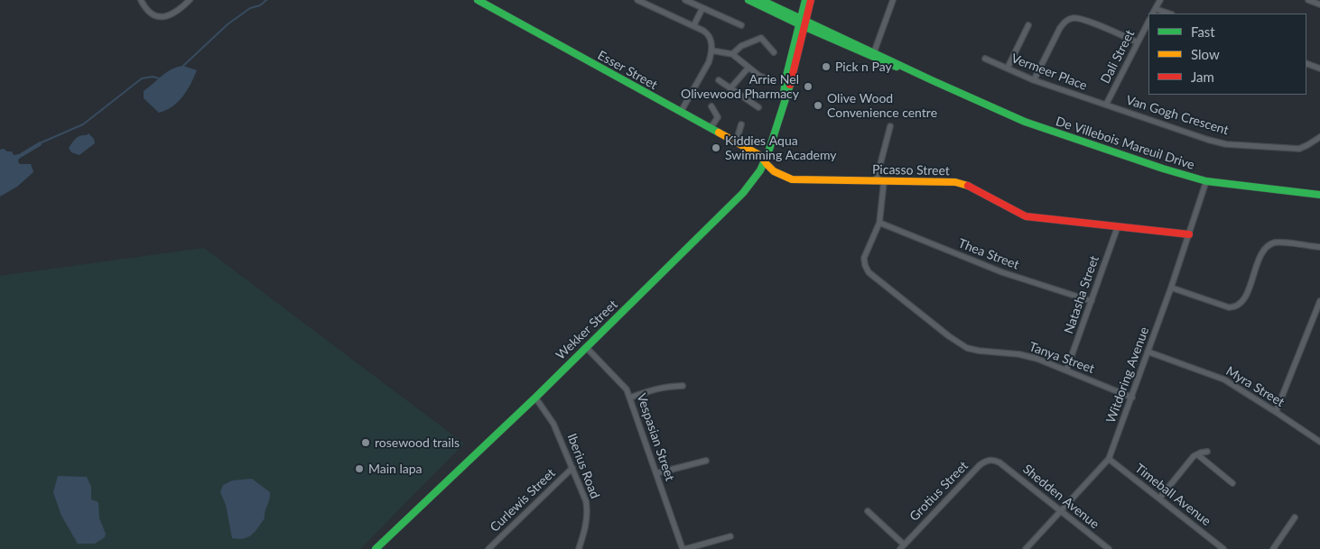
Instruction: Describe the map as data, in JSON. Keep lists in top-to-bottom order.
{
  "streets": {
    "street": [
      "Dali Street",
      "Esser Street",
      "Vermeer Place",
      "Van Gogh Crescent",
      "De Villebois Mareuil Drive",
      "Picasso Street",
      "Thea Street",
      "Natasha Street",
      "Wekker Street",
      "Tanya Street",
      "Witdoring Avenue",
      "Myra Street",
      "Vespasian Street",
      "Iberius Road",
      "Grotius Street",
      "Timeball Avenue",
      "Shedden Avenue",
      "Curlewis Street"
    ]
  },
  "crossings": [
    ["Dali Street", "Vermeer Place"],
    ["Dali Street", "Van Gogh Crescent"],
    ["Esser Street", "Picasso Street"],
    ["Esser Street", "Wekker Street"],
    ["Vermeer Place", "Van Gogh Crescent"],
    ["De Villebois Mareuil Drive", "Wekker Street"],
    ["De Villebois Mareuil Drive", "Witdoring Avenue"],
    ["Picasso Street", "Natasha Street"],
    ["Picasso Street", "Wekker Street"],
    ["Picasso Street", "Witdoring Avenue"],
    ["Thea Street", "Natasha Street"],
    ["Thea Street", "Tanya Street"],
    ["Natasha Street", "Tanya Street"],
    ["Wekker Street", "Vespasian Street"],
    ["Wekker Street", "Iberius Road"],
    ["Tanya Street", "Witdoring Avenue"],
    ["Witdoring Avenue", "Myra Street"],
    ["Witdoring Avenue", "Timeball Avenue"],
    ["Witdoring Avenue", "Shedden Avenue"],
    ["Iberius Road", "Curlewis Street"],
    ["Grotius Street", "Shedden Avenue"]
  ],
  "places": [
    "Pick n Pay",
    "Arrie Nel Olivewood Pharmacy",
    "Olive Wood Convenience centre",
    "Kiddies Aqua Swimming Academy",
    "rosewood trails",
    "Main lapa"
  ],
  "legend": ["Fast", "Slow", "Jam"]
}
